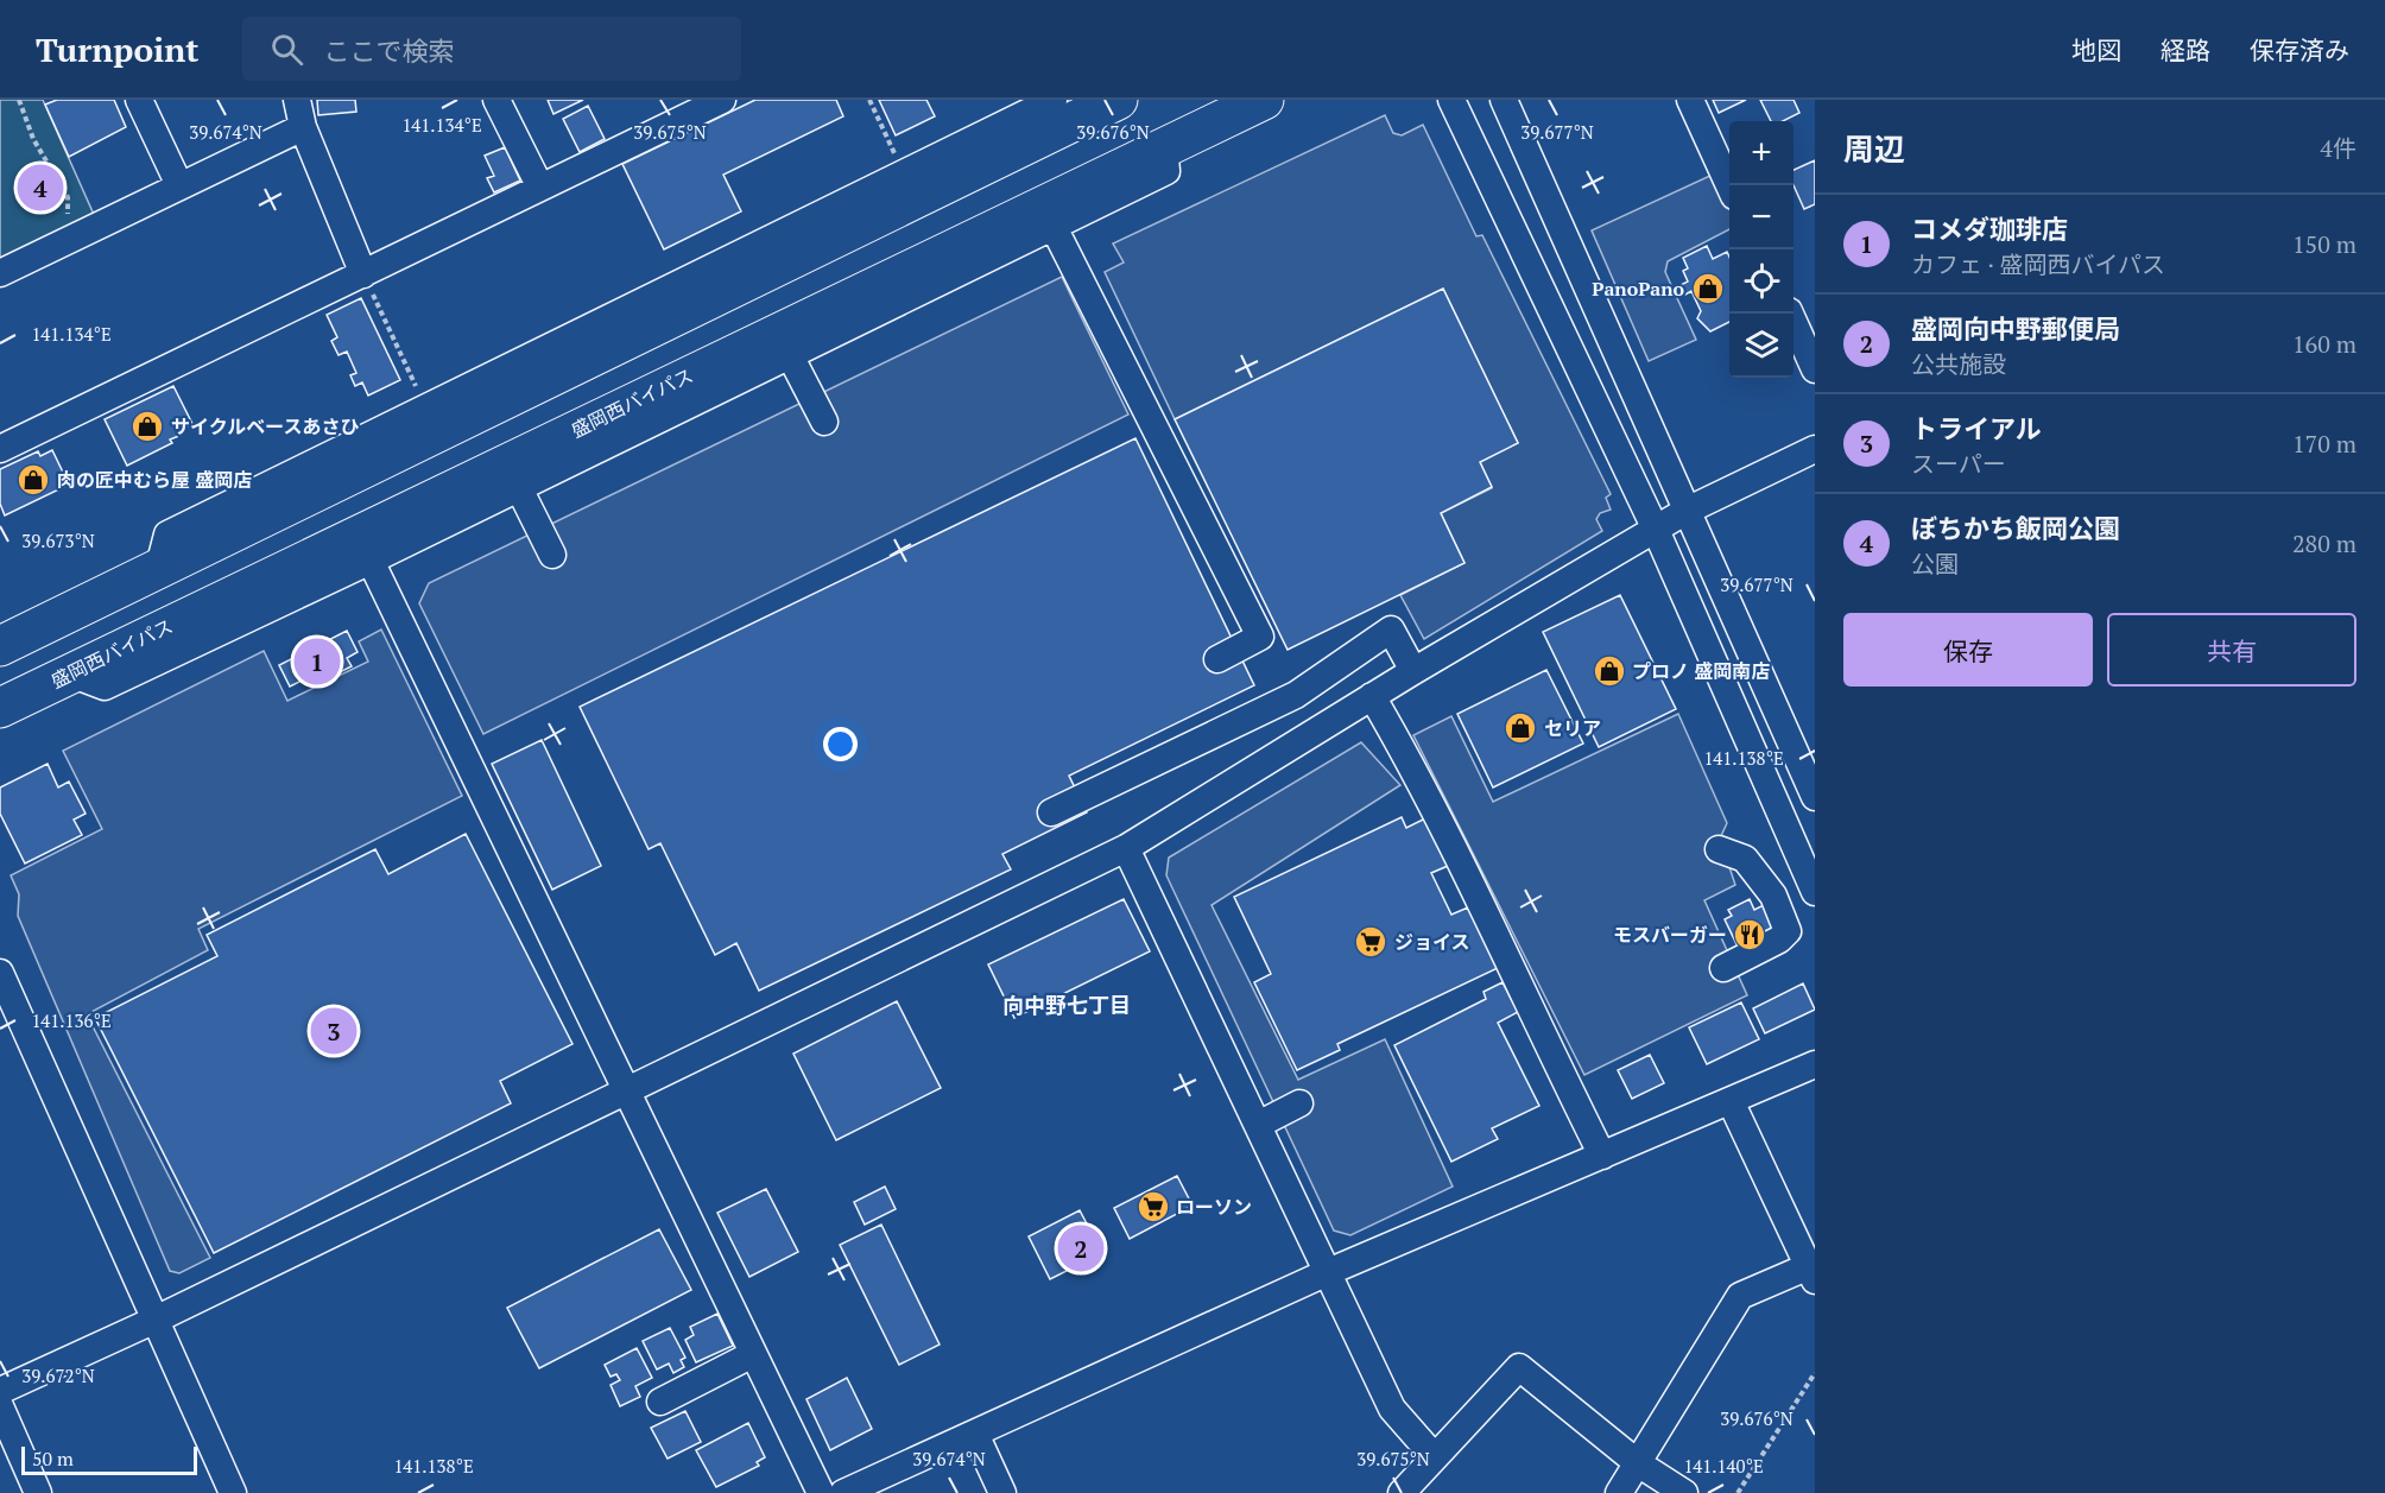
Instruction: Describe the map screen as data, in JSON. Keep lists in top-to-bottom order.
{
  "streets": {
    "highway": ["盛岡西バイパス"]
  },
  "districts": ["向中野七丁目"],
  "places": {
    "shop": [
      "PanoPano",
      "サイクルベースあさひ",
      "肉の匠中むら屋 盛岡店",
      "プロノ 盛岡南店",
      "セリア"
    ],
    "restaurant": ["モスバーガー"],
    "supermarket": ["ジョイス", "ローソン"]
  },
  "scale_bar": "50 m",
  "page": {
    "header": "Turnpoint",
    "search": "ここで検索",
    "nav": ["地図", "経路", "保存済み"],
    "heading": ["周辺", "4件"],
    "map_buttons": ["+", "−"],
    "pins": [
      "4",
      "1",
      "3",
      "2"
    ],
    "list": [
      {
        "mark": "1",
        "name": "コメダ珈琲店",
        "note": "カフェ · 盛岡西バイパス",
        "value": "150 m"
      },
      {
        "mark": "2",
        "name": "盛岡向中野郵便局",
        "note": "公共施設",
        "value": "160 m"
      },
      {
        "mark": "3",
        "name": "トライアル",
        "note": "スーパー",
        "value": "170 m"
      },
      {
        "mark": "4",
        "name": "ぼちかち飯岡公園",
        "note": "公園",
        "value": "280 m"
      }
    ],
    "buttons": ["保存", "共有"],
    "scale": "50 m"
  },
  "coordinates": [
    "141.134°E",
    "39.674°N",
    "39.675°N",
    "39.676°N",
    "39.677°N",
    "39.673°N",
    "141.138°E",
    "141.136°E",
    "39.672°N",
    "141.140°E"
  ]
}
